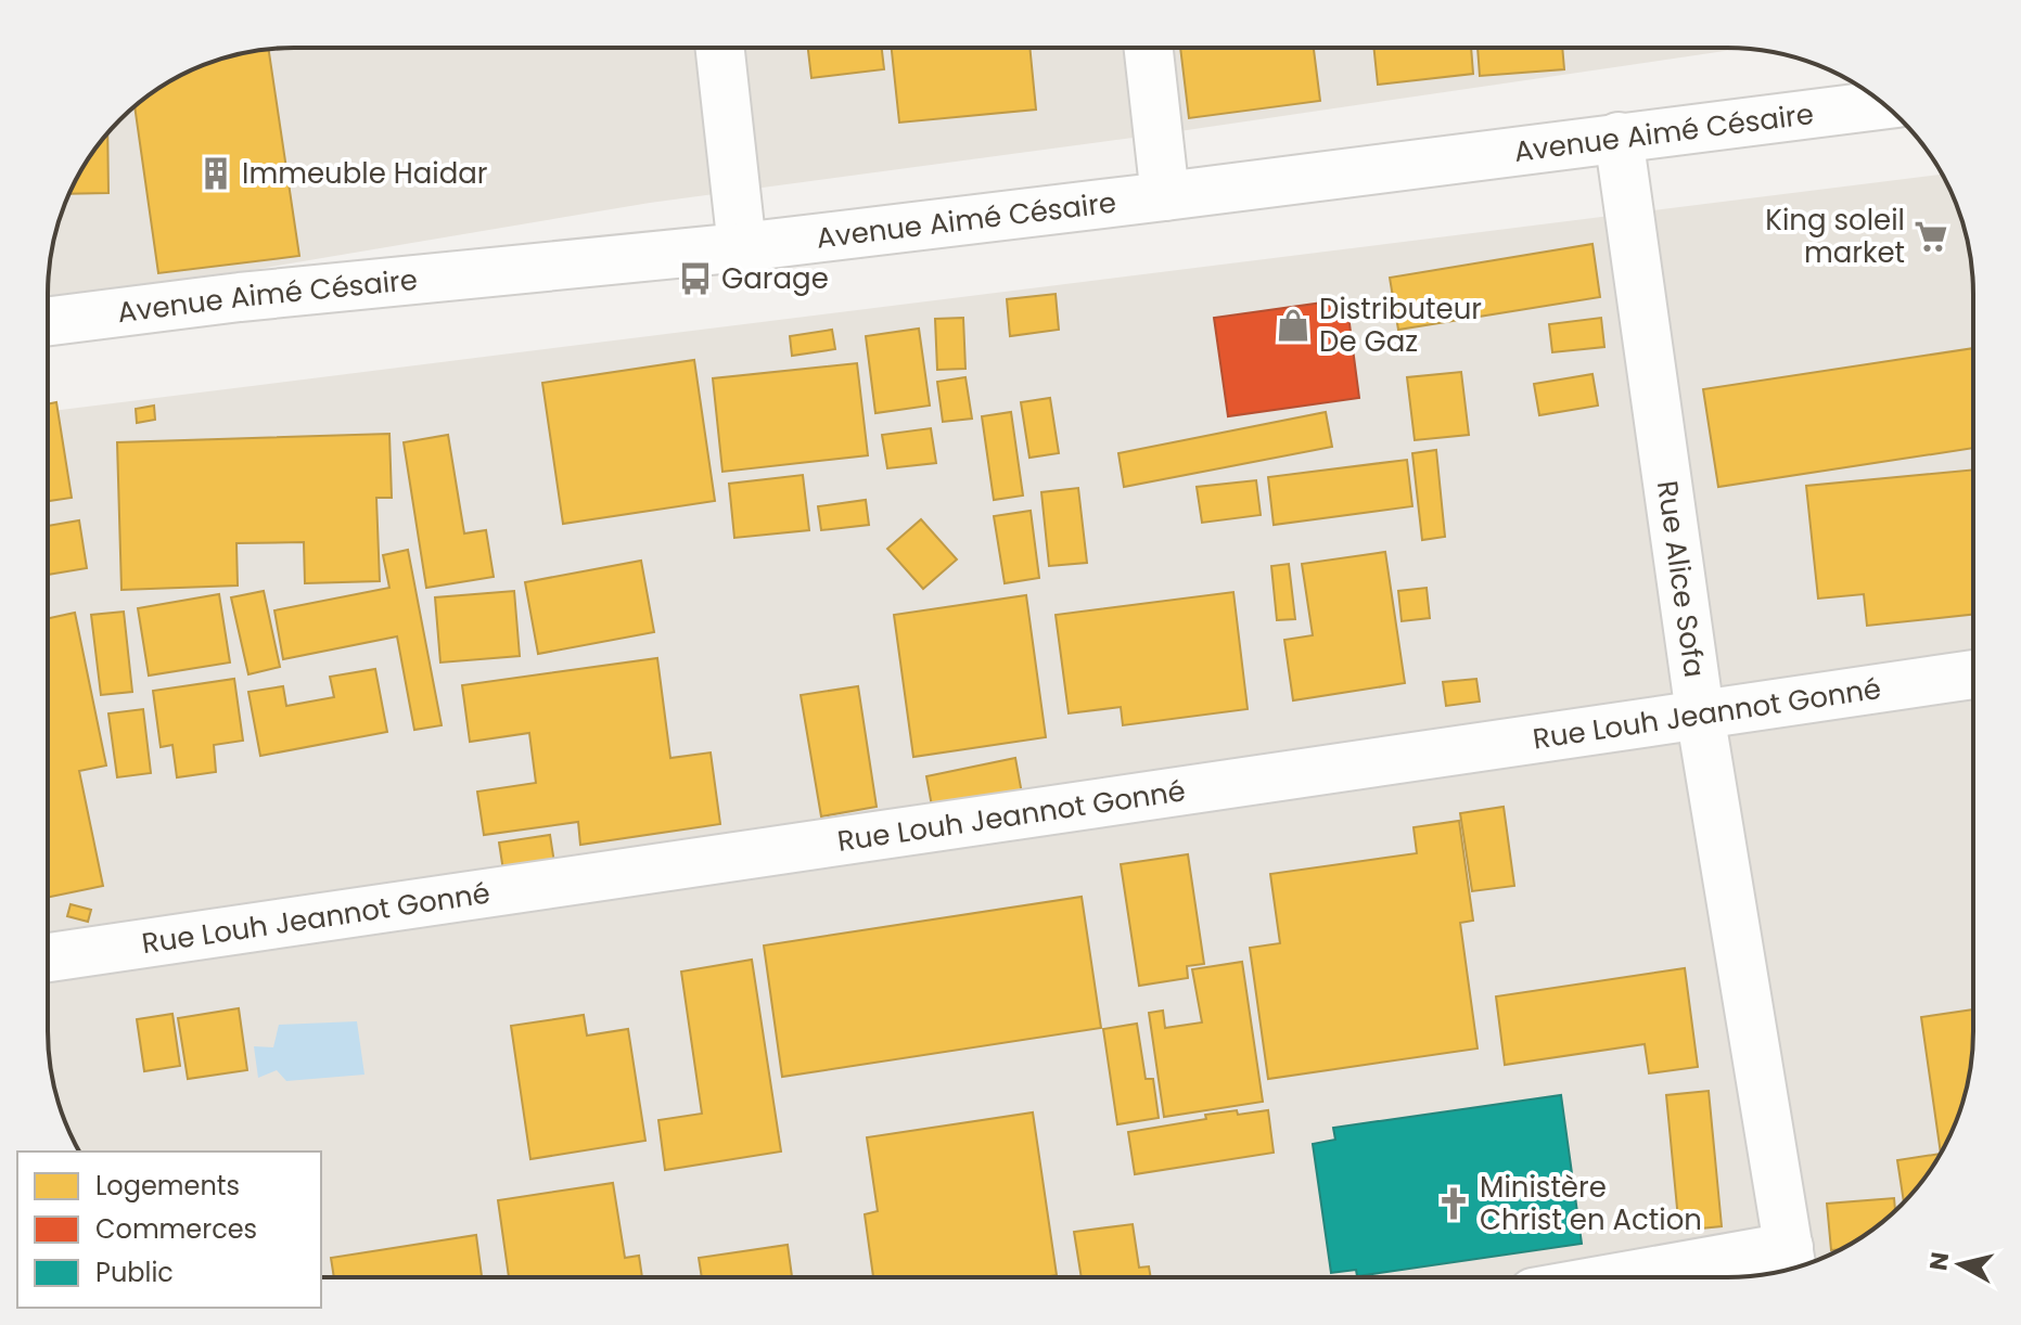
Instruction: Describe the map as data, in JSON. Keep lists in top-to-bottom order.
{
  "streets": {
    "street": ["Avenue Aimé Césaire", "Rue Alice Sofa", "Rue Louh Jeannot Gonné"]
  },
  "crossings": [
    ["Avenue Aimé Césaire", "Rue Alice Sofa"],
    ["Rue Alice Sofa", "Rue Louh Jeannot Gonné"]
  ],
  "places": {
    "building": ["Immeuble Haidar"],
    "supermarket": ["King soleil market"],
    "bus stop": ["Garage"],
    "shop": ["Distributeur De Gaz"],
    "church": ["Ministère Christ en Action"]
  },
  "legend": ["Logements", "Commerces", "Public"],
  "north": "left"
}
